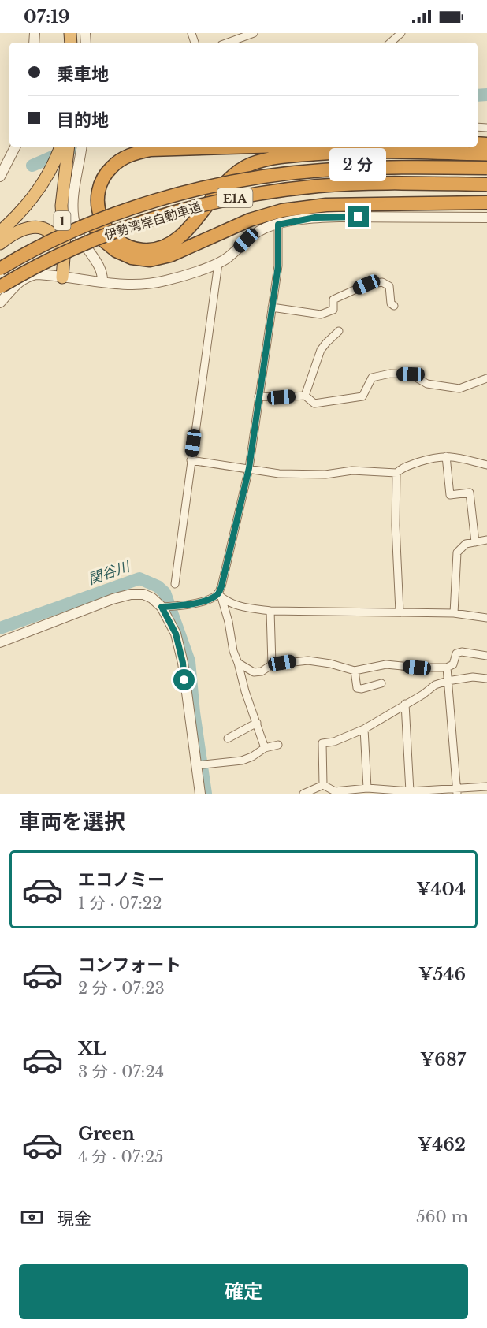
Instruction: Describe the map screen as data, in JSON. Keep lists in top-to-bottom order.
{
  "streets": {
    "highway": ["E1A", "1", "伊勢湾岸自動車道"]
  },
  "water": ["関谷川"],
  "page": {
    "status": "07:19",
    "banner": ["乗車地", "目的地"],
    "bubble": "2 分",
    "heading": "車両を選択",
    "list": [
      {
        "name": "エコノミー",
        "note": "1 分 · 07:22",
        "value": "¥404"
      },
      {
        "name": "コンフォート",
        "note": "2 分 · 07:23",
        "value": "¥546"
      },
      {
        "name": "XL",
        "note": "3 分 · 07:24",
        "value": "¥687"
      },
      {
        "name": "Green",
        "note": "4 分 · 07:25",
        "value": "¥462"
      }
    ],
    "pay": ["現金", "560 m"],
    "buttons": "確定"
  }
}
